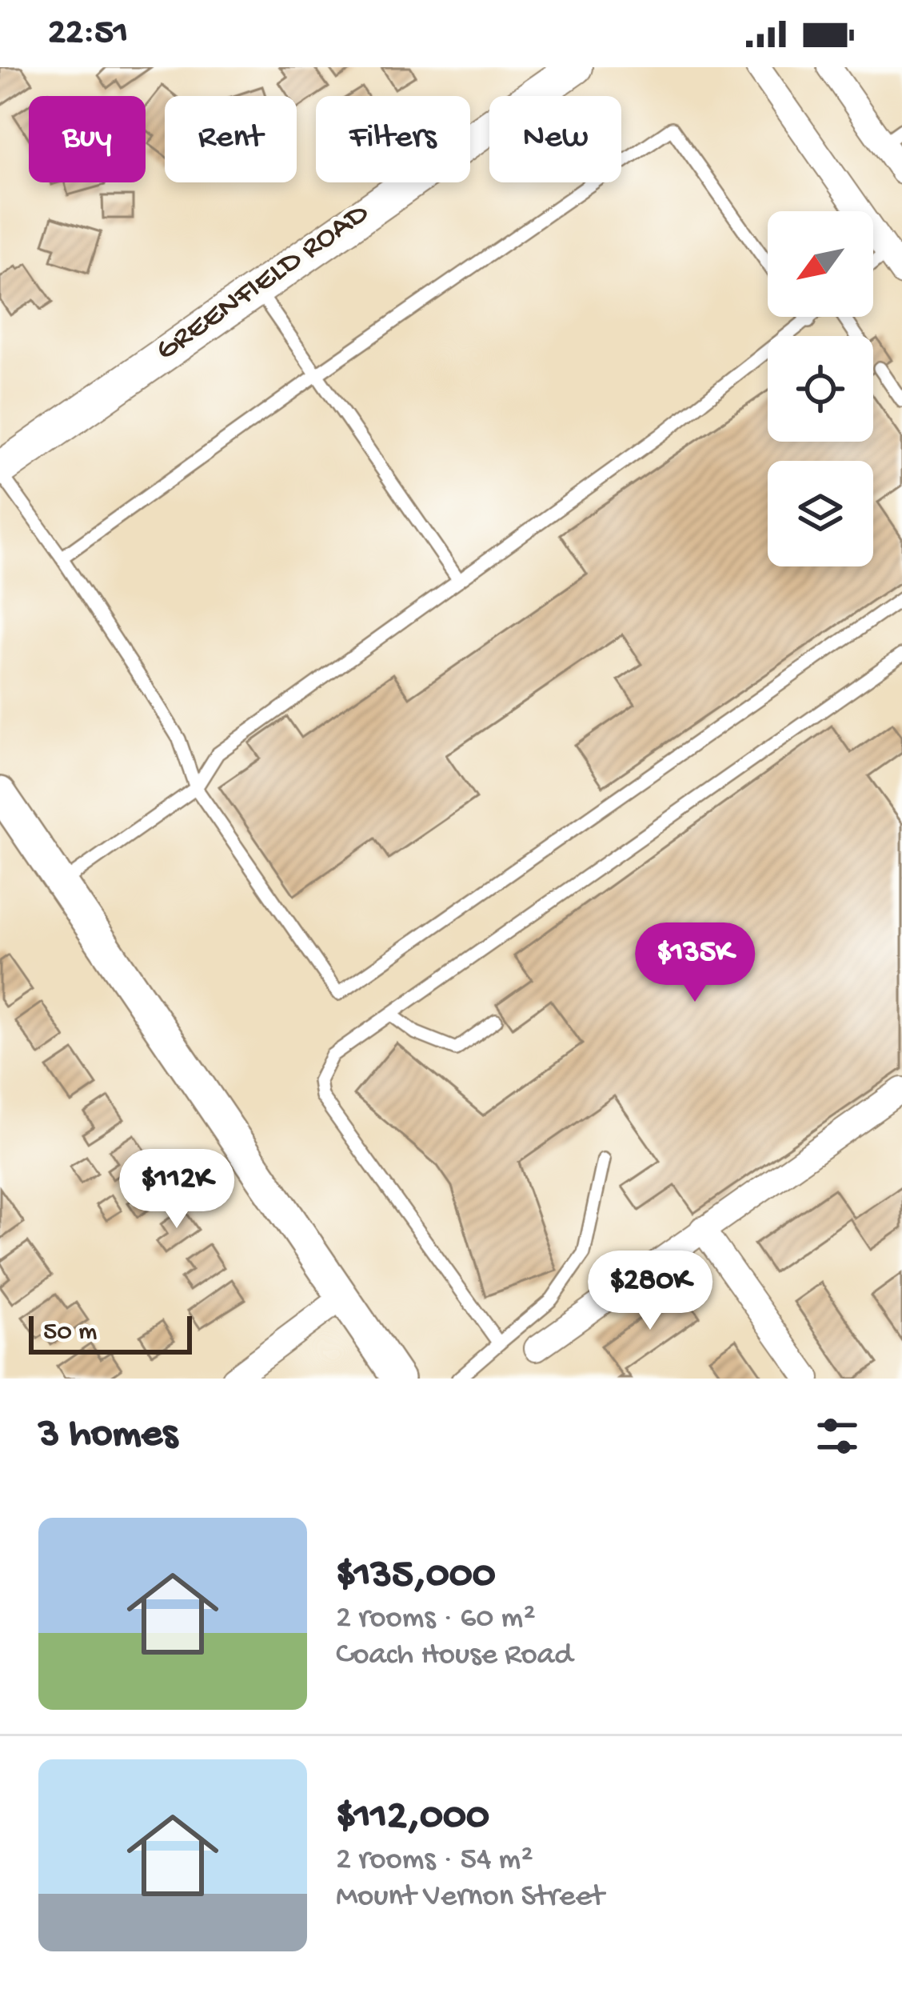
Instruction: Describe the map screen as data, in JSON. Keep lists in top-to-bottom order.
{
  "streets": {
    "main road": ["GREENFIELD ROAD"]
  },
  "scale_bar": "50 m",
  "north": "bottom left",
  "page": {
    "status": "22:51",
    "chip": [
      "Buy",
      "Rent",
      "Filters",
      "New"
    ],
    "price": ["$135K", "$112K", "$280K"],
    "scale": "50 m",
    "heading": "3 homes",
    "list": [
      {
        "name": "$135,000",
        "note": "2 rooms · 60 m² · Coach House Road"
      },
      {
        "name": "$112,000",
        "note": "2 rooms · 54 m² · Mount Vernon Street"
      }
    ]
  }
}
